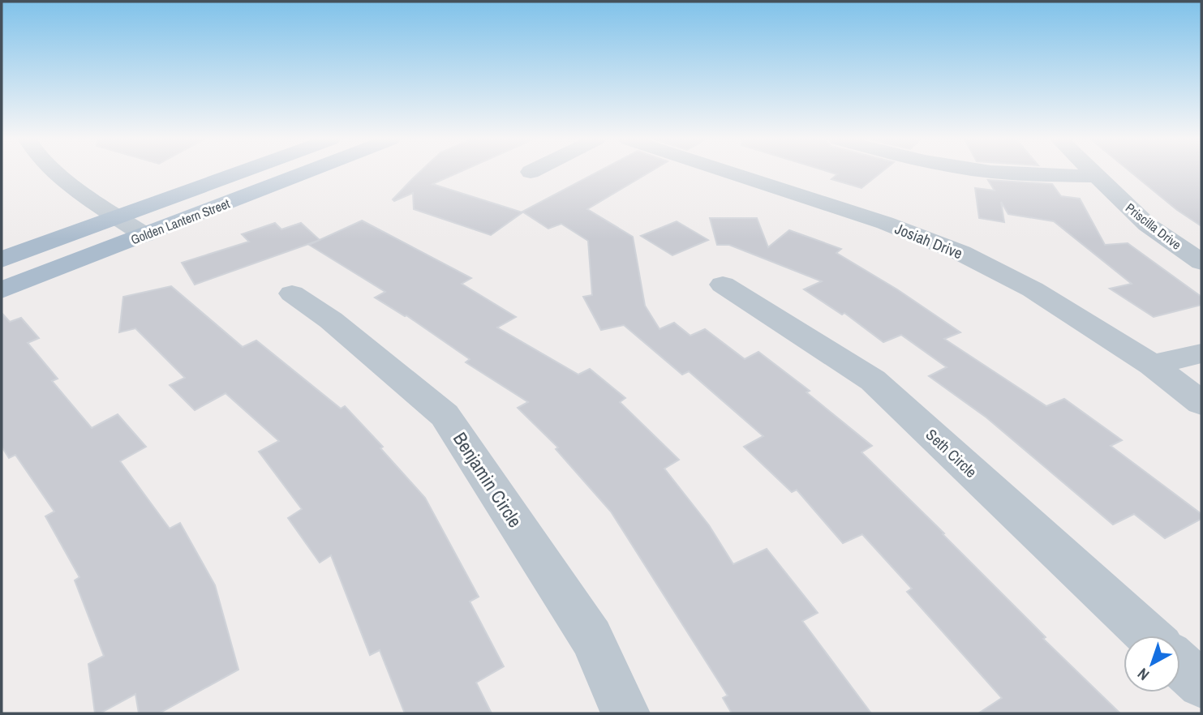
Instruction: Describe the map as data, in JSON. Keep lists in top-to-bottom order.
{
  "streets": {
    "main road": ["Golden Lantern Street"],
    "street": [
      "Priscilla Drive",
      "Josiah Drive",
      "Seth Circle",
      "Benjamin Circle"
    ]
  },
  "north": "bottom left"
}
